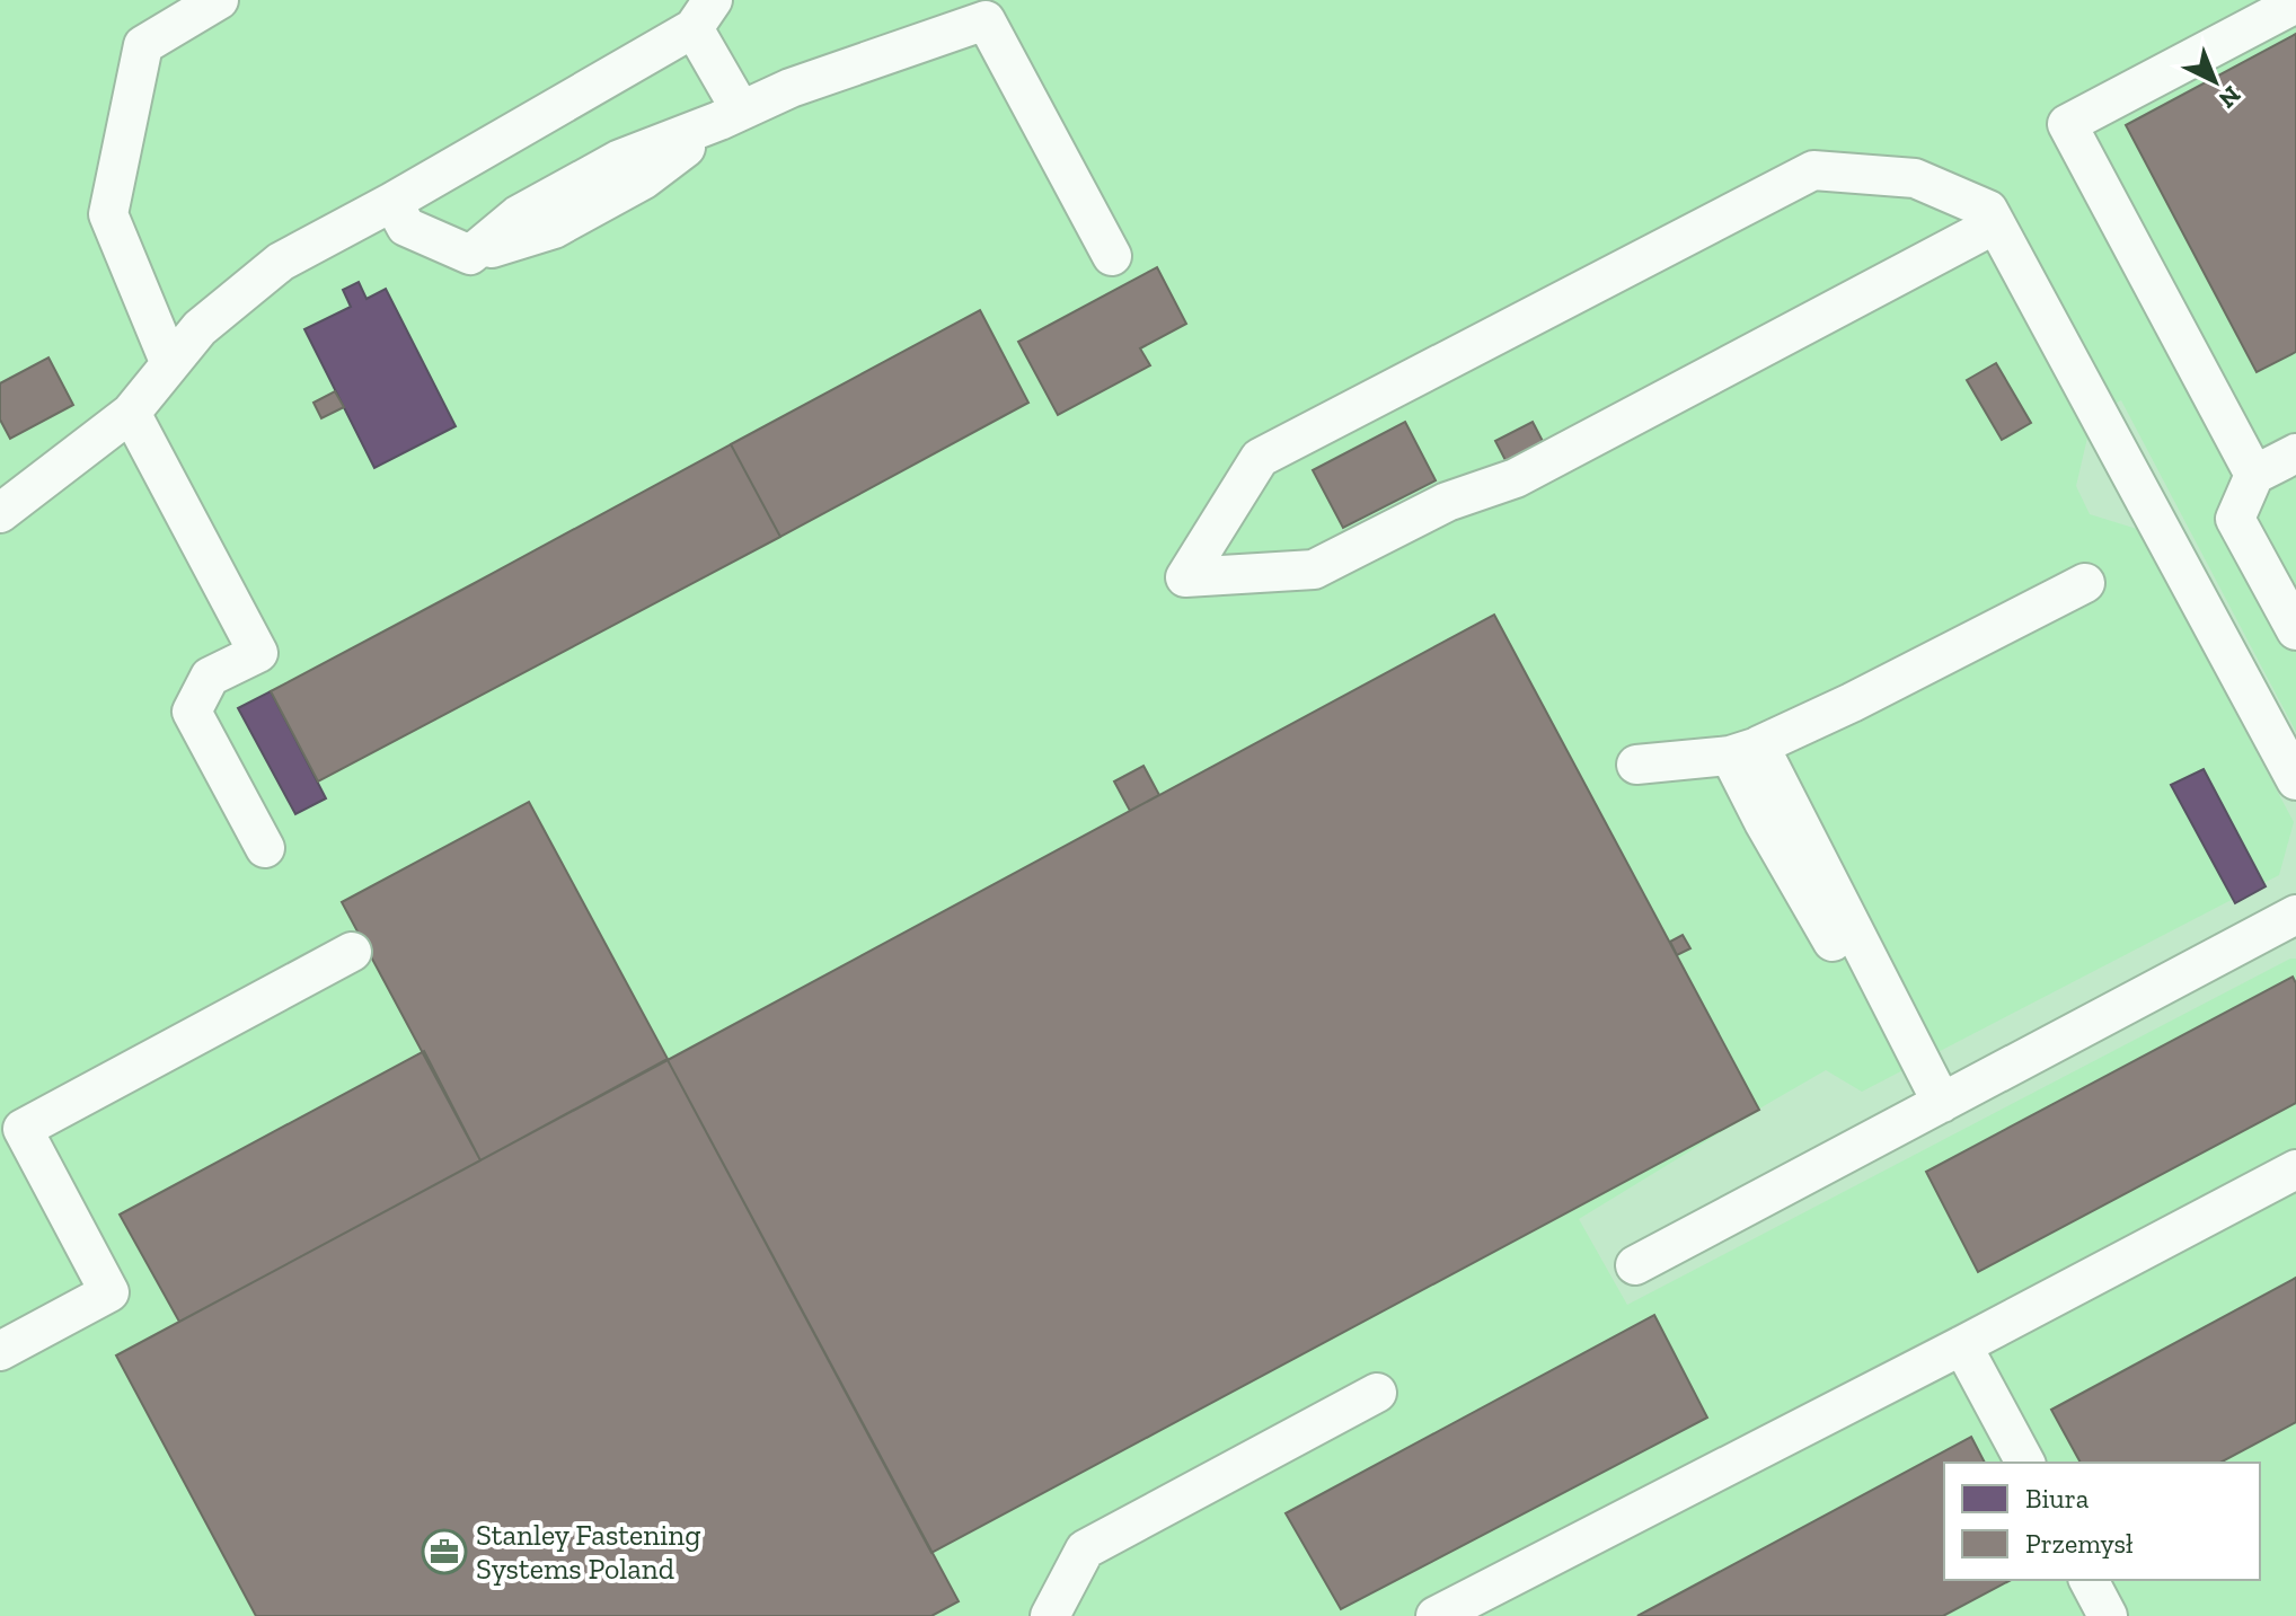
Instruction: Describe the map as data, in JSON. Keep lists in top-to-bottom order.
{
  "places": {
    "office": ["Stanley Fastening Systems Poland"]
  },
  "legend": ["Biura", "Przemysł"],
  "north": "bottom right"
}
